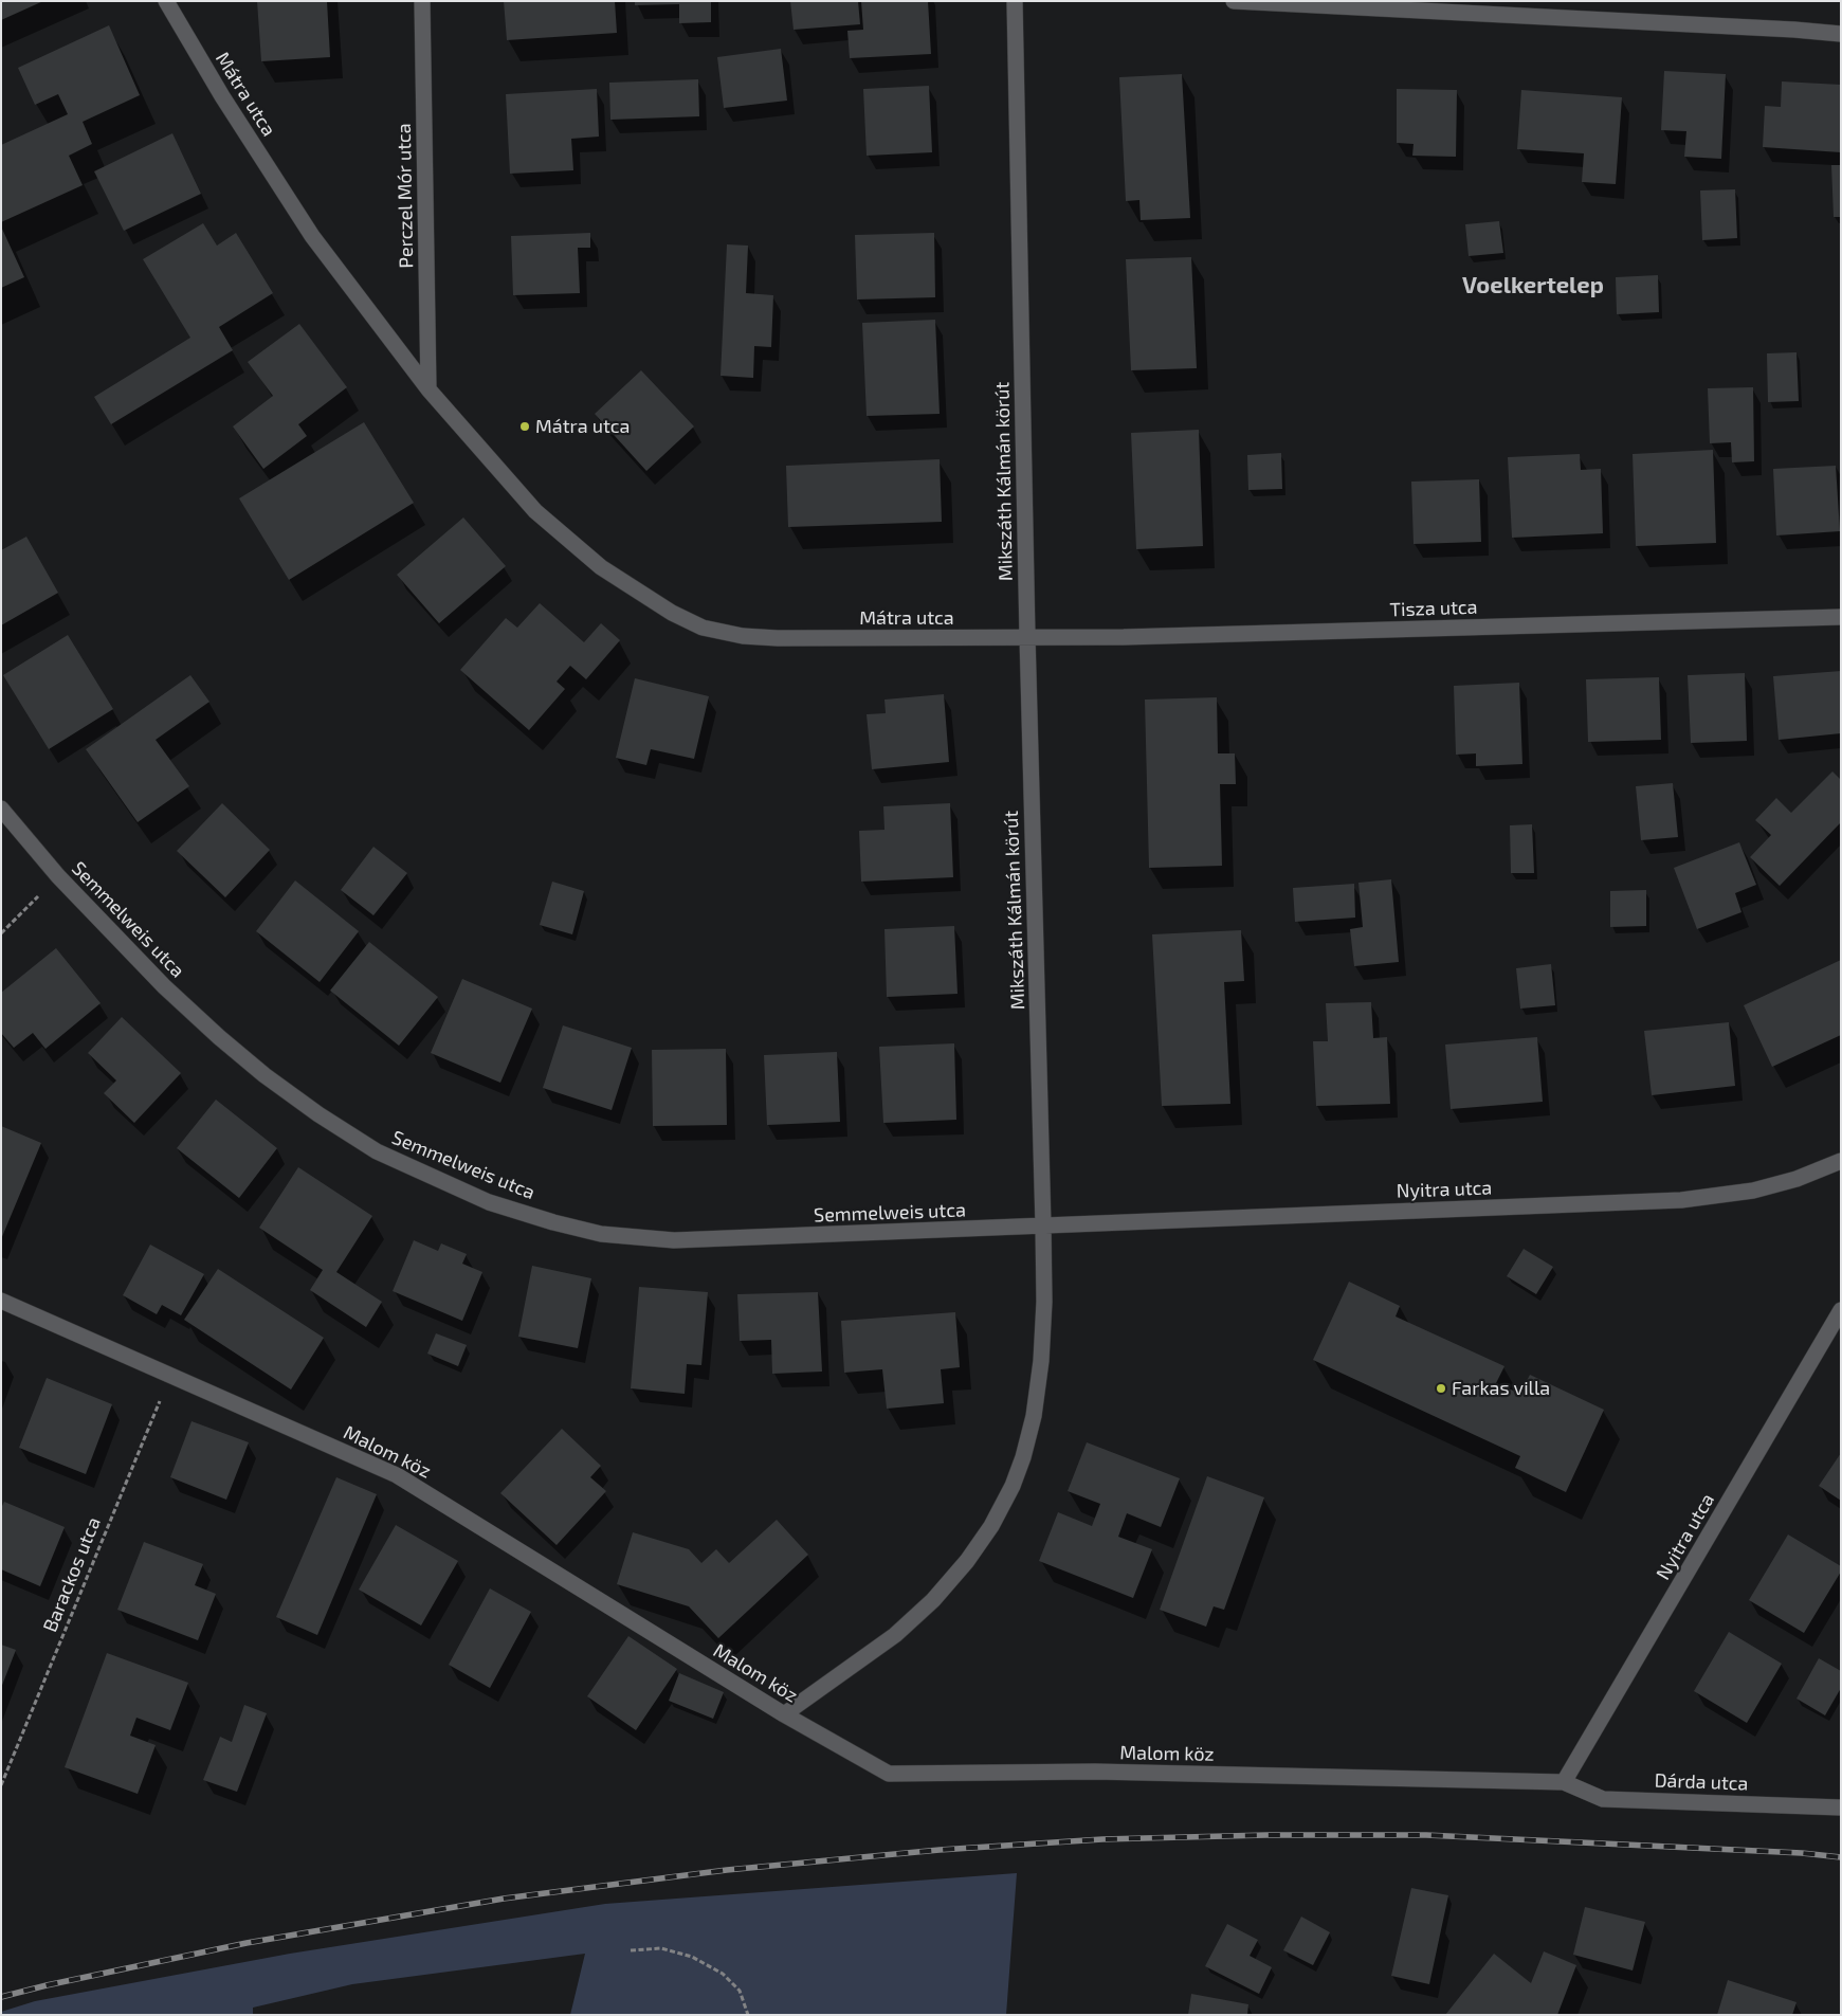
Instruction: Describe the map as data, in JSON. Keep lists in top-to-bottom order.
{
  "streets": {
    "street": [
      "Mátra utca",
      "Perczel Mór utca",
      "Mikszáth Kálmán körút",
      "Tisza utca",
      "Semmelweis utca",
      "Nyitra utca",
      "Malom köz",
      "Dárda utca"
    ],
    "path": ["Barackos utca"]
  },
  "crossings": [
    ["Mátra utca", "Perczel Mór utca"],
    ["Mátra utca", "Mikszáth Kálmán körút"],
    ["Mátra utca", "Tisza utca"],
    ["Mikszáth Kálmán körút", "Tisza utca"],
    ["Mikszáth Kálmán körút", "Semmelweis utca"],
    ["Mikszáth Kálmán körút", "Nyitra utca"],
    ["Mikszáth Kálmán körút", "Malom köz"],
    ["Semmelweis utca", "Nyitra utca"],
    ["Nyitra utca", "Malom köz"],
    ["Nyitra utca", "Dárda utca"],
    ["Malom köz", "Barackos utca"],
    ["Malom köz", "Dárda utca"]
  ],
  "districts": ["Voelkertelep"],
  "places": ["Mátra utca", "Farkas villa"]
}
